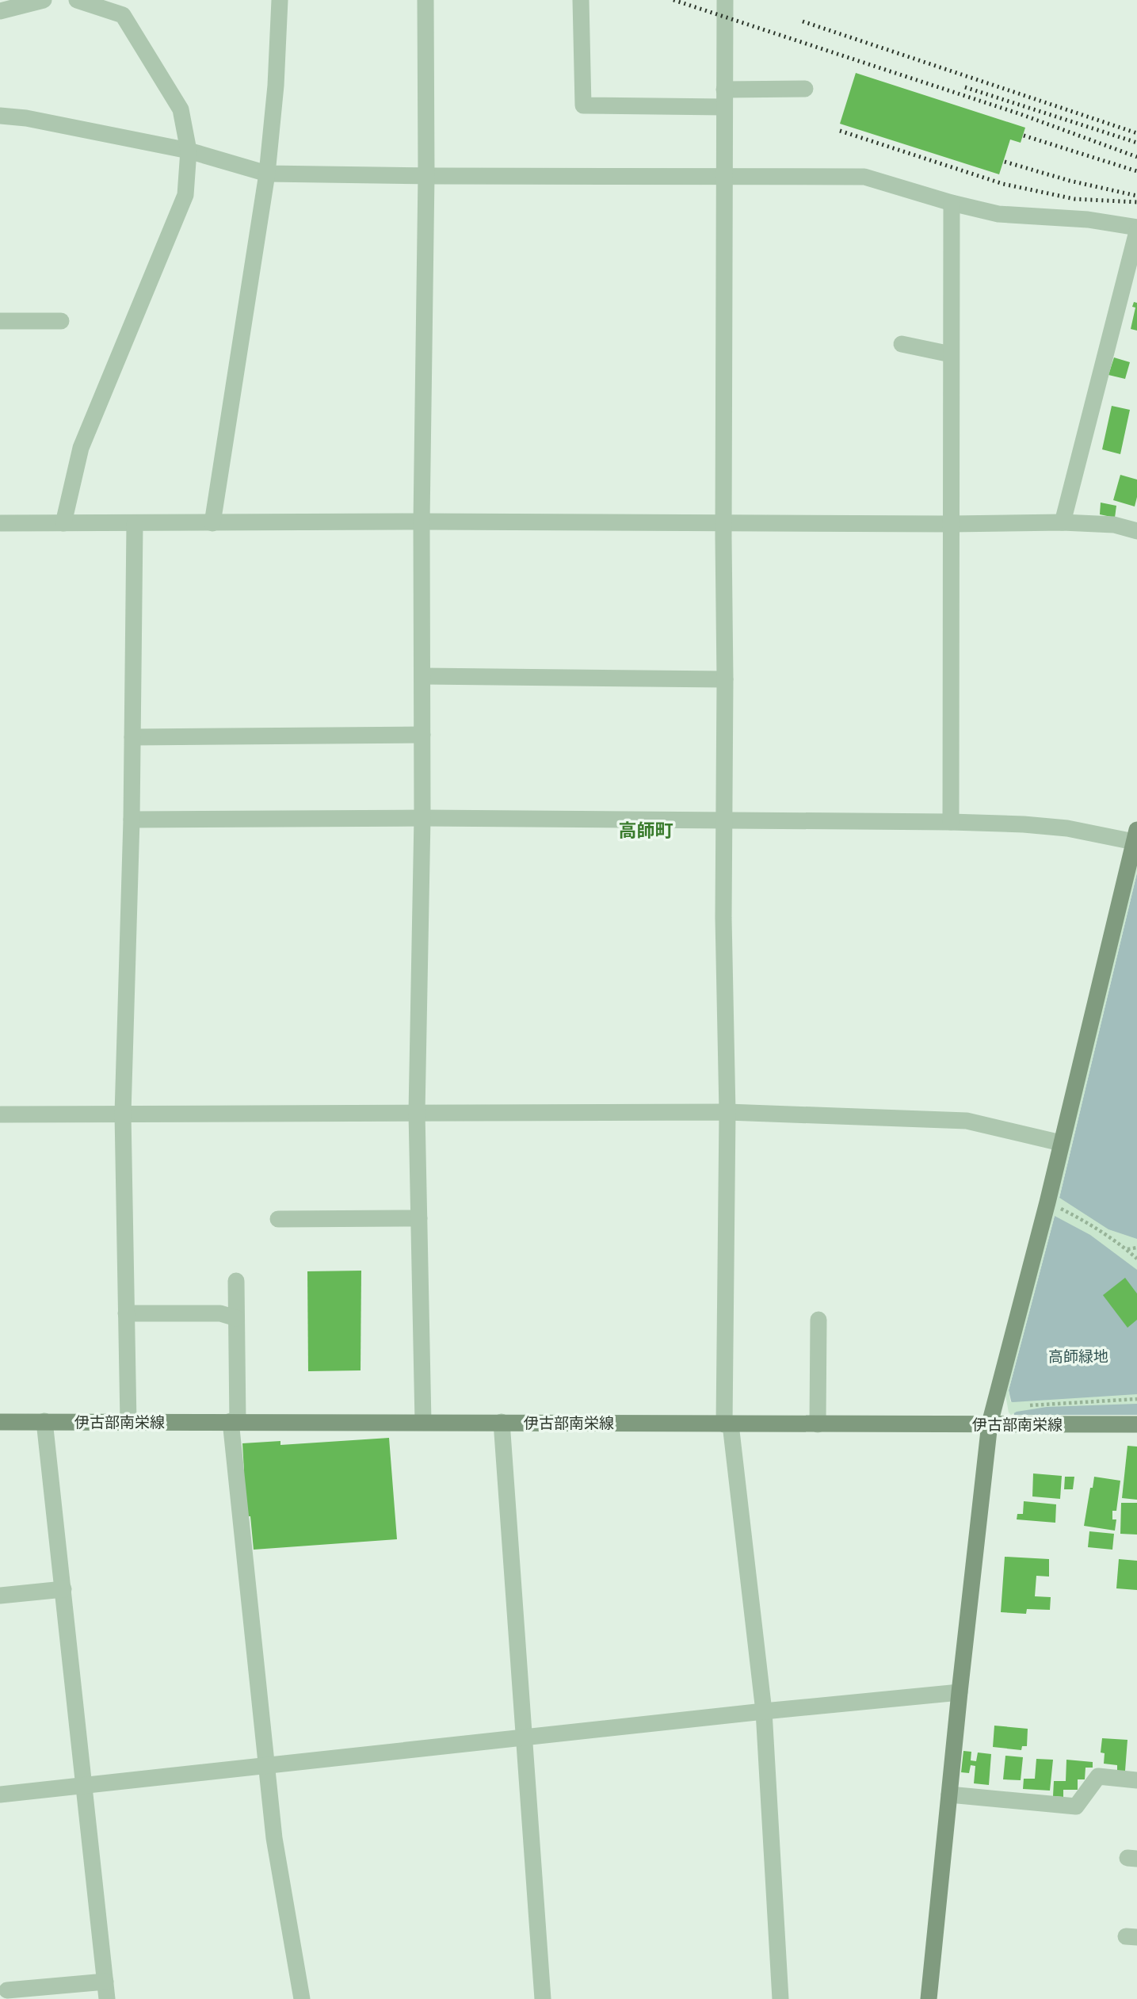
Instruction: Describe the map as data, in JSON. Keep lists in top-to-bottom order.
{
  "streets": {
    "street": ["伊古部南栄線"]
  },
  "districts": ["高師町"],
  "parks": ["高師緑地"]
}
